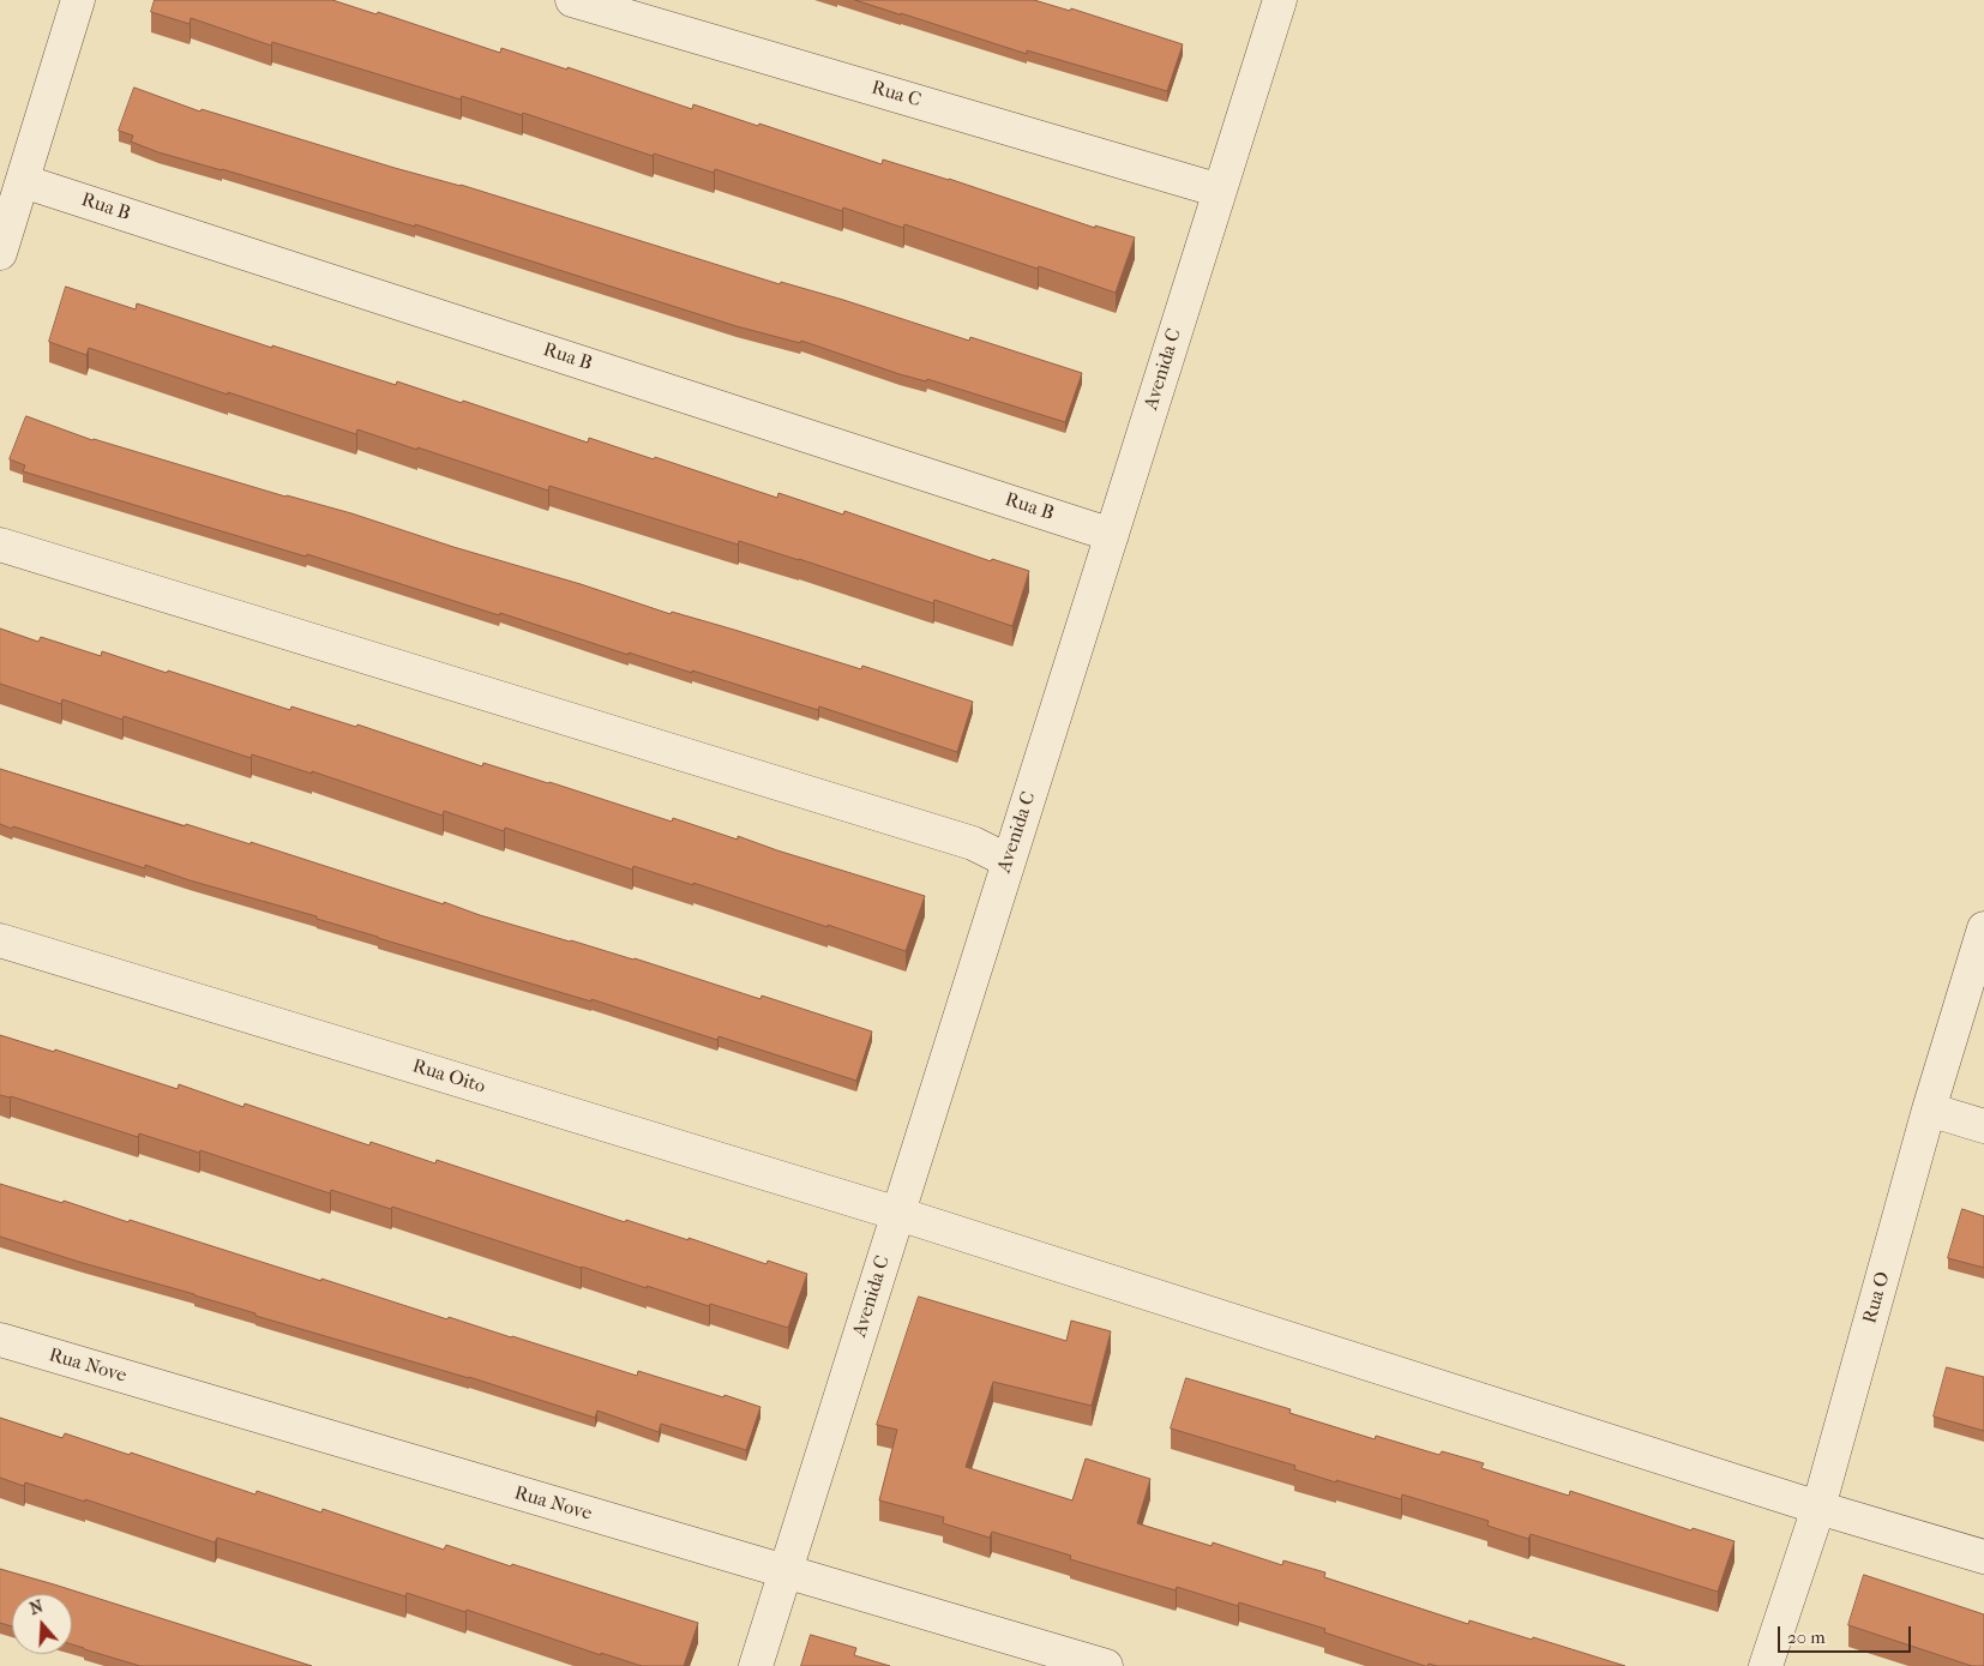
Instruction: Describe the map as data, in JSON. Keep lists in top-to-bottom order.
{
  "streets": {
    "street": [
      "Rua C",
      "Rua B",
      "Avenida C",
      "Rua Oito",
      "Rua O",
      "Rua Nove"
    ]
  },
  "crossings": [
    ["Rua C", "Avenida C"],
    ["Rua B", "Avenida C"],
    ["Avenida C", "Rua Oito"],
    ["Avenida C", "Rua Nove"],
    ["Rua Oito", "Rua O"]
  ],
  "scale_bar": "20 m",
  "north": "top"
}
